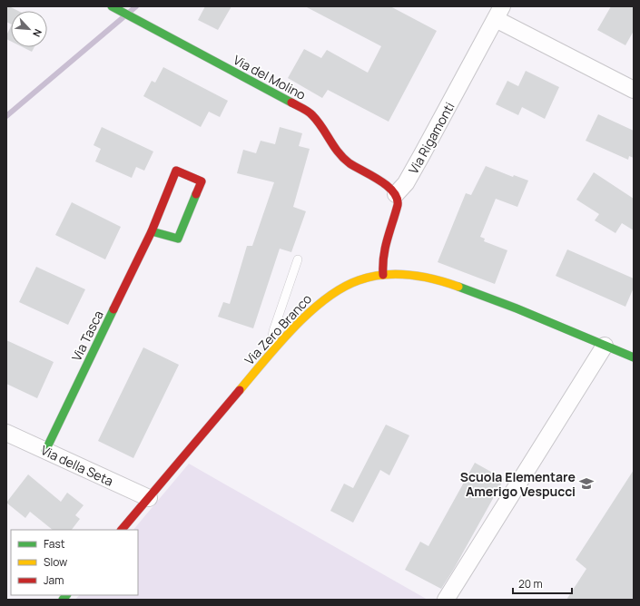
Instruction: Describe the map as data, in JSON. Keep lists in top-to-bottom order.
{
  "streets": {
    "street": [
      "Via del Molino",
      "Via Rigamonti",
      "Via Zero Branco",
      "Via Tasca",
      "Via della Seta"
    ]
  },
  "crossings": [
    ["Via del Molino", "Via Rigamonti"],
    ["Via Zero Branco", "Via della Seta"],
    ["Via Tasca", "Via della Seta"]
  ],
  "places": {
    "school or university": ["Scuola Elementare Amerigo Vespucci"]
  },
  "legend": ["Fast", "Slow", "Jam"],
  "scale_bar": "20 m",
  "north": "bottom right"
}
